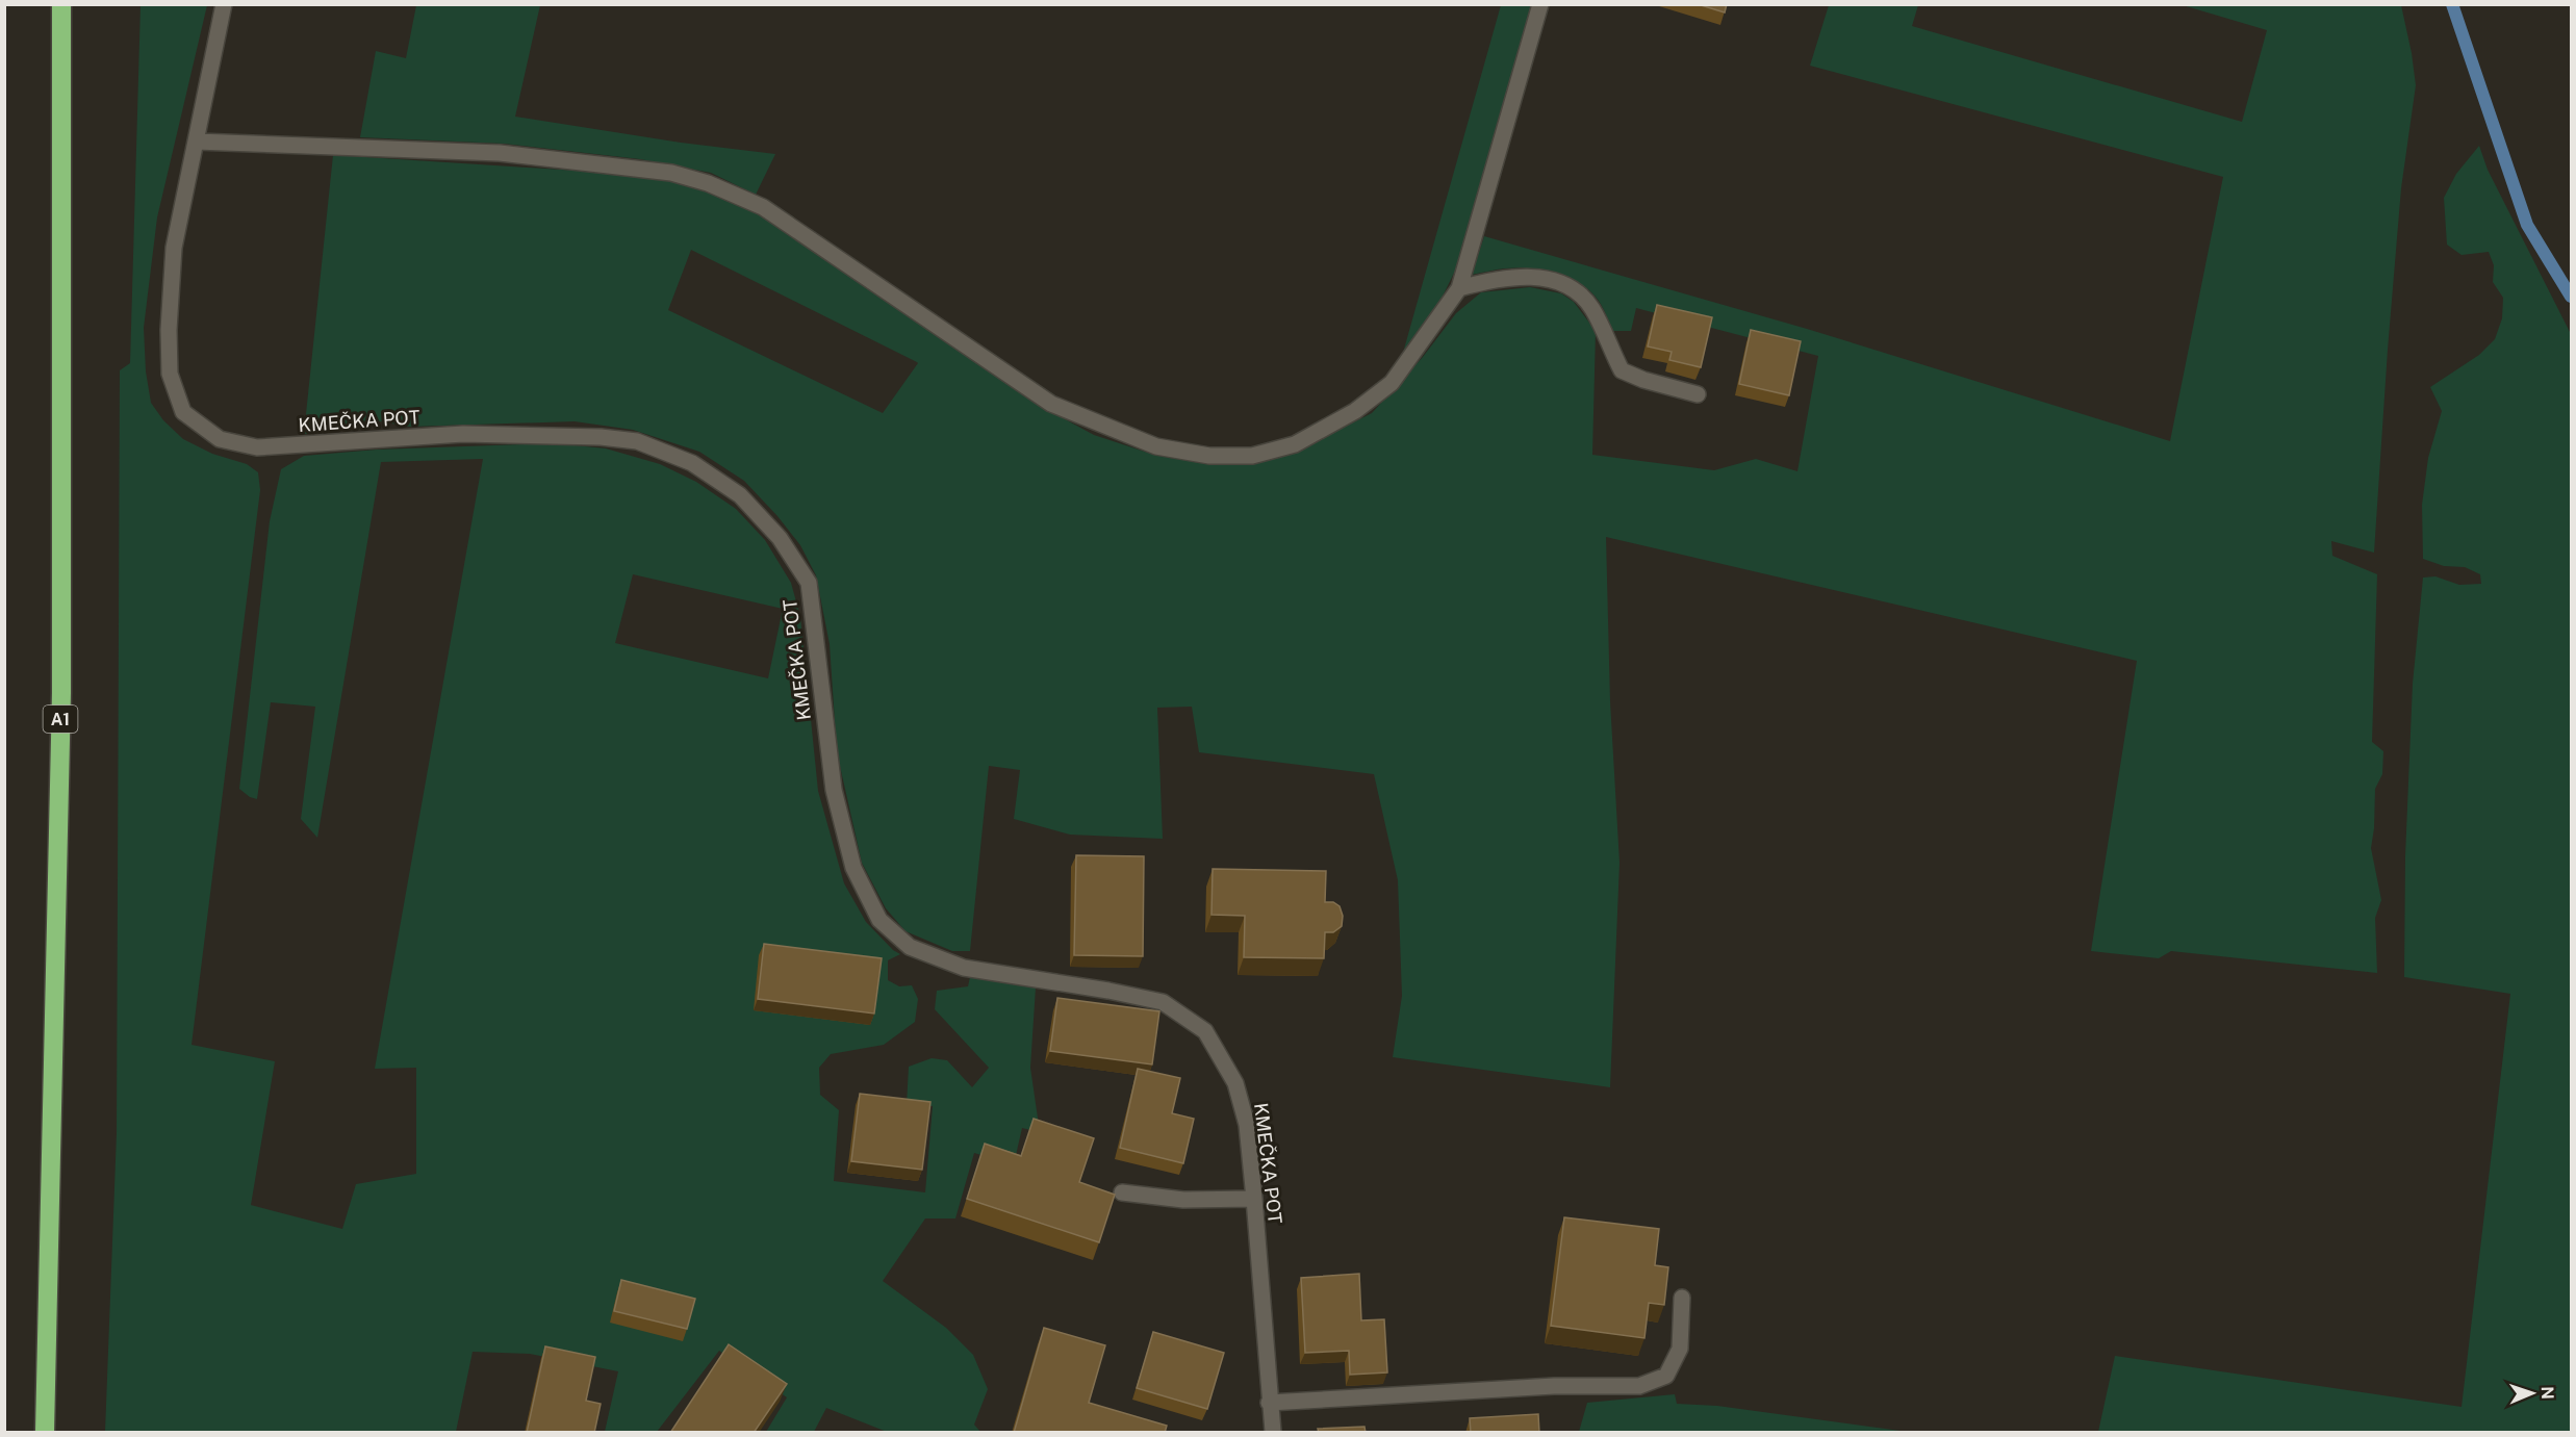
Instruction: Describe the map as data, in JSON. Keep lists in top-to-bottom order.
{
  "streets": {
    "highway": ["A1"],
    "street": ["KMEČKA POT"]
  },
  "north": "right"
}
